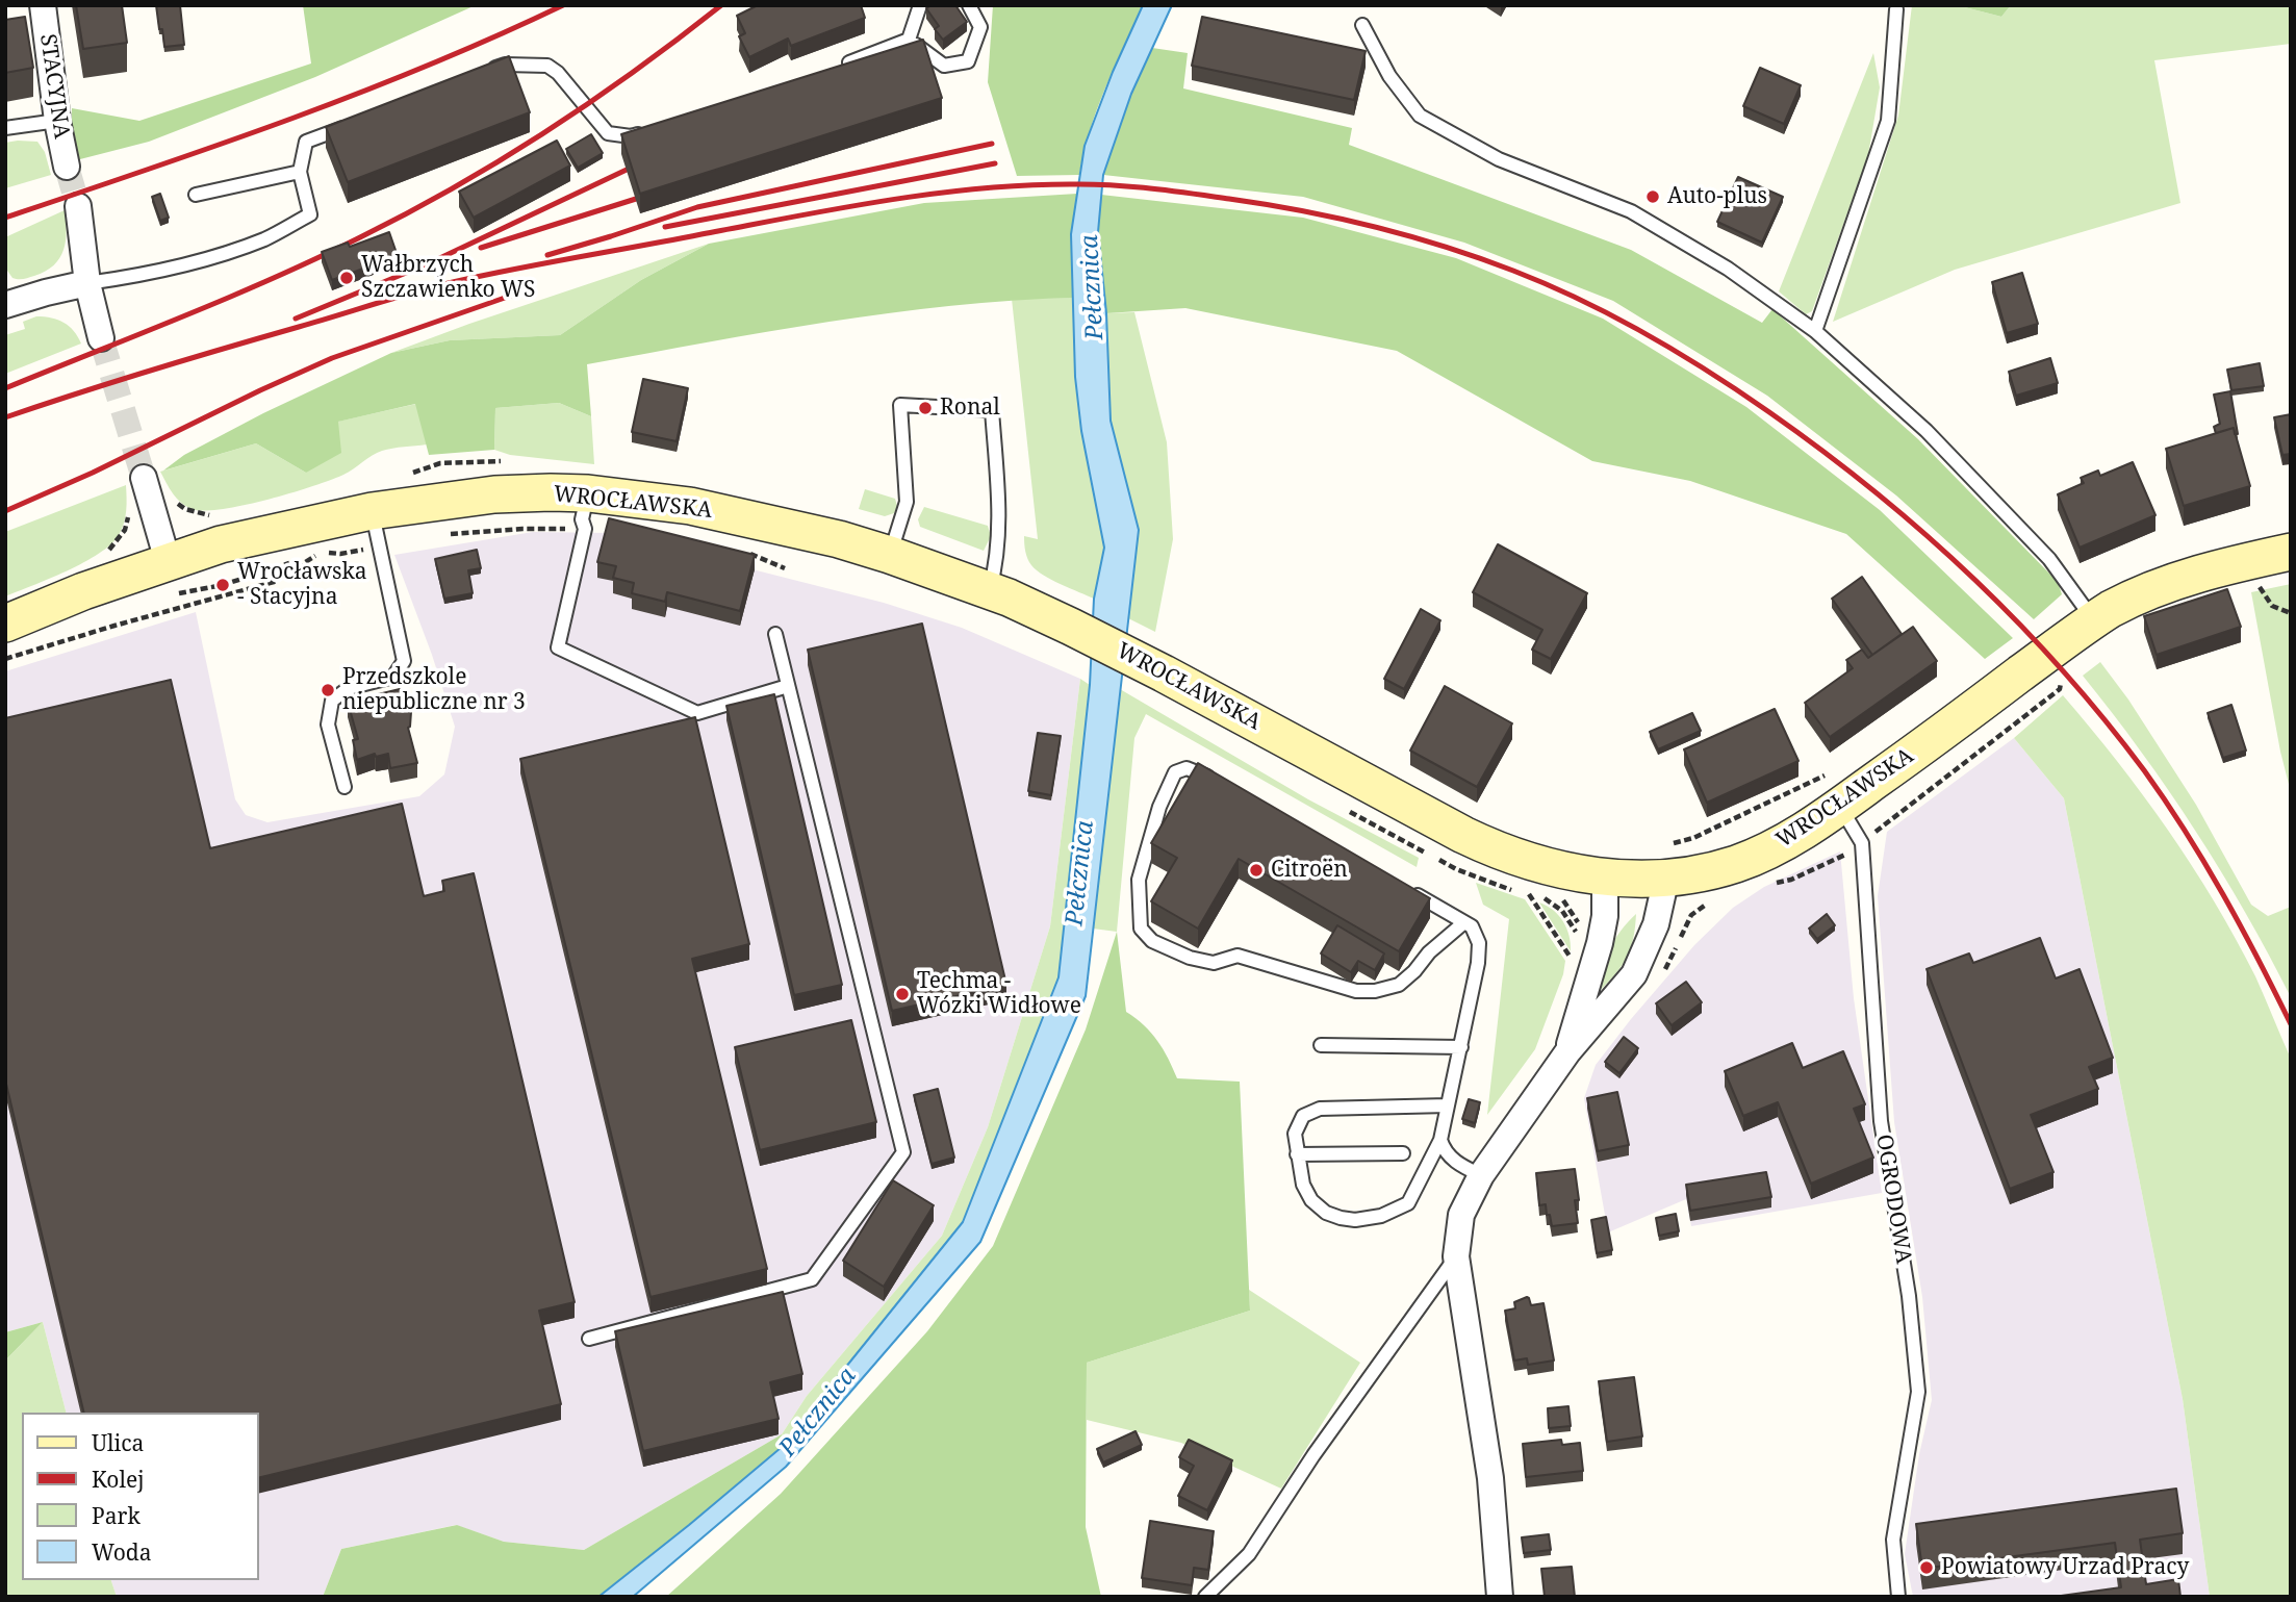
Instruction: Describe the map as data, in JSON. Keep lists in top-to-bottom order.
{
  "streets": {
    "main road": ["WROCŁAWSKA"],
    "street": ["STACYJNA"],
    "lane": ["OGRODOWA"]
  },
  "crossings": [
    ["WROCŁAWSKA", "OGRODOWA"]
  ],
  "water": ["Pełcznica"],
  "places": [
    "Auto-plus",
    "Wałbrzych Szczawienko WS",
    "Ronal",
    "Wrocławska - Stacyjna",
    "Przedszkole niepubliczne nr 3",
    "Citroën",
    "Techma - Wózki Widłowe",
    "Powiatowy Urzad Pracy"
  ],
  "legend": [
    "Ulica",
    "Kolej",
    "Park",
    "Woda"
  ]
}
